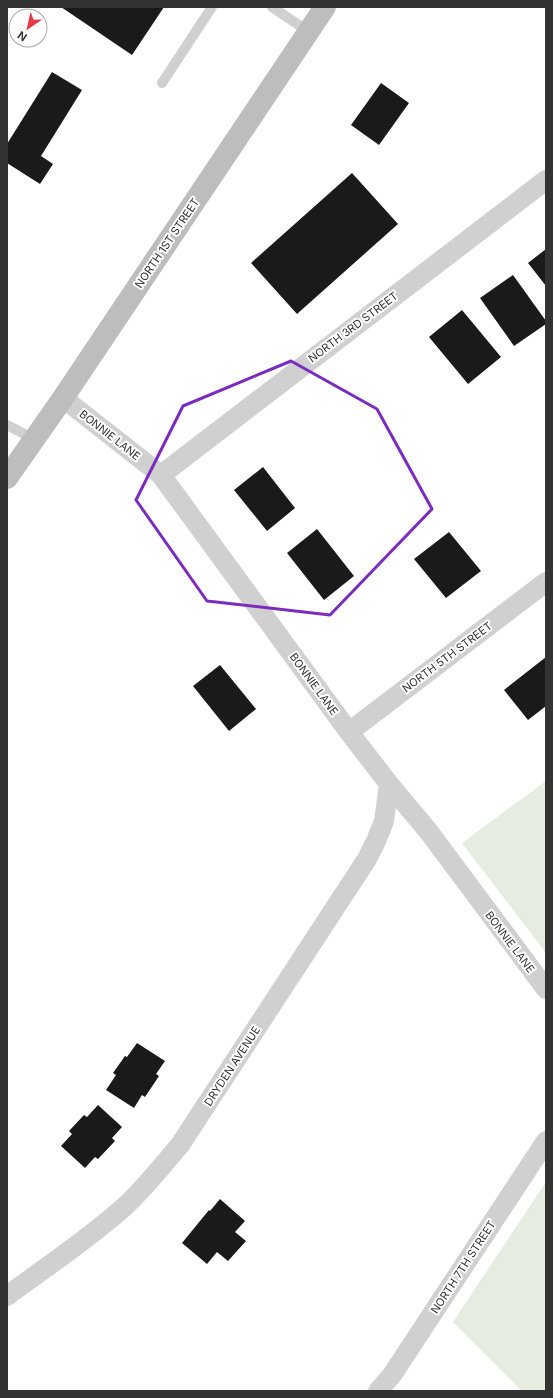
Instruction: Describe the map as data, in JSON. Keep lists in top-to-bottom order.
{
  "streets": {
    "main road": ["NORTH 1ST STREET"],
    "street": [
      "NORTH 3RD STREET",
      "BONNIE LANE",
      "NORTH 5TH STREET",
      "DRYDEN AVENUE",
      "NORTH 7TH STREET"
    ]
  },
  "crossings": [
    ["NORTH 1ST STREET", "BONNIE LANE"],
    ["NORTH 3RD STREET", "BONNIE LANE"],
    ["BONNIE LANE", "NORTH 5TH STREET"],
    ["BONNIE LANE", "DRYDEN AVENUE"]
  ],
  "north": "bottom left"
}
